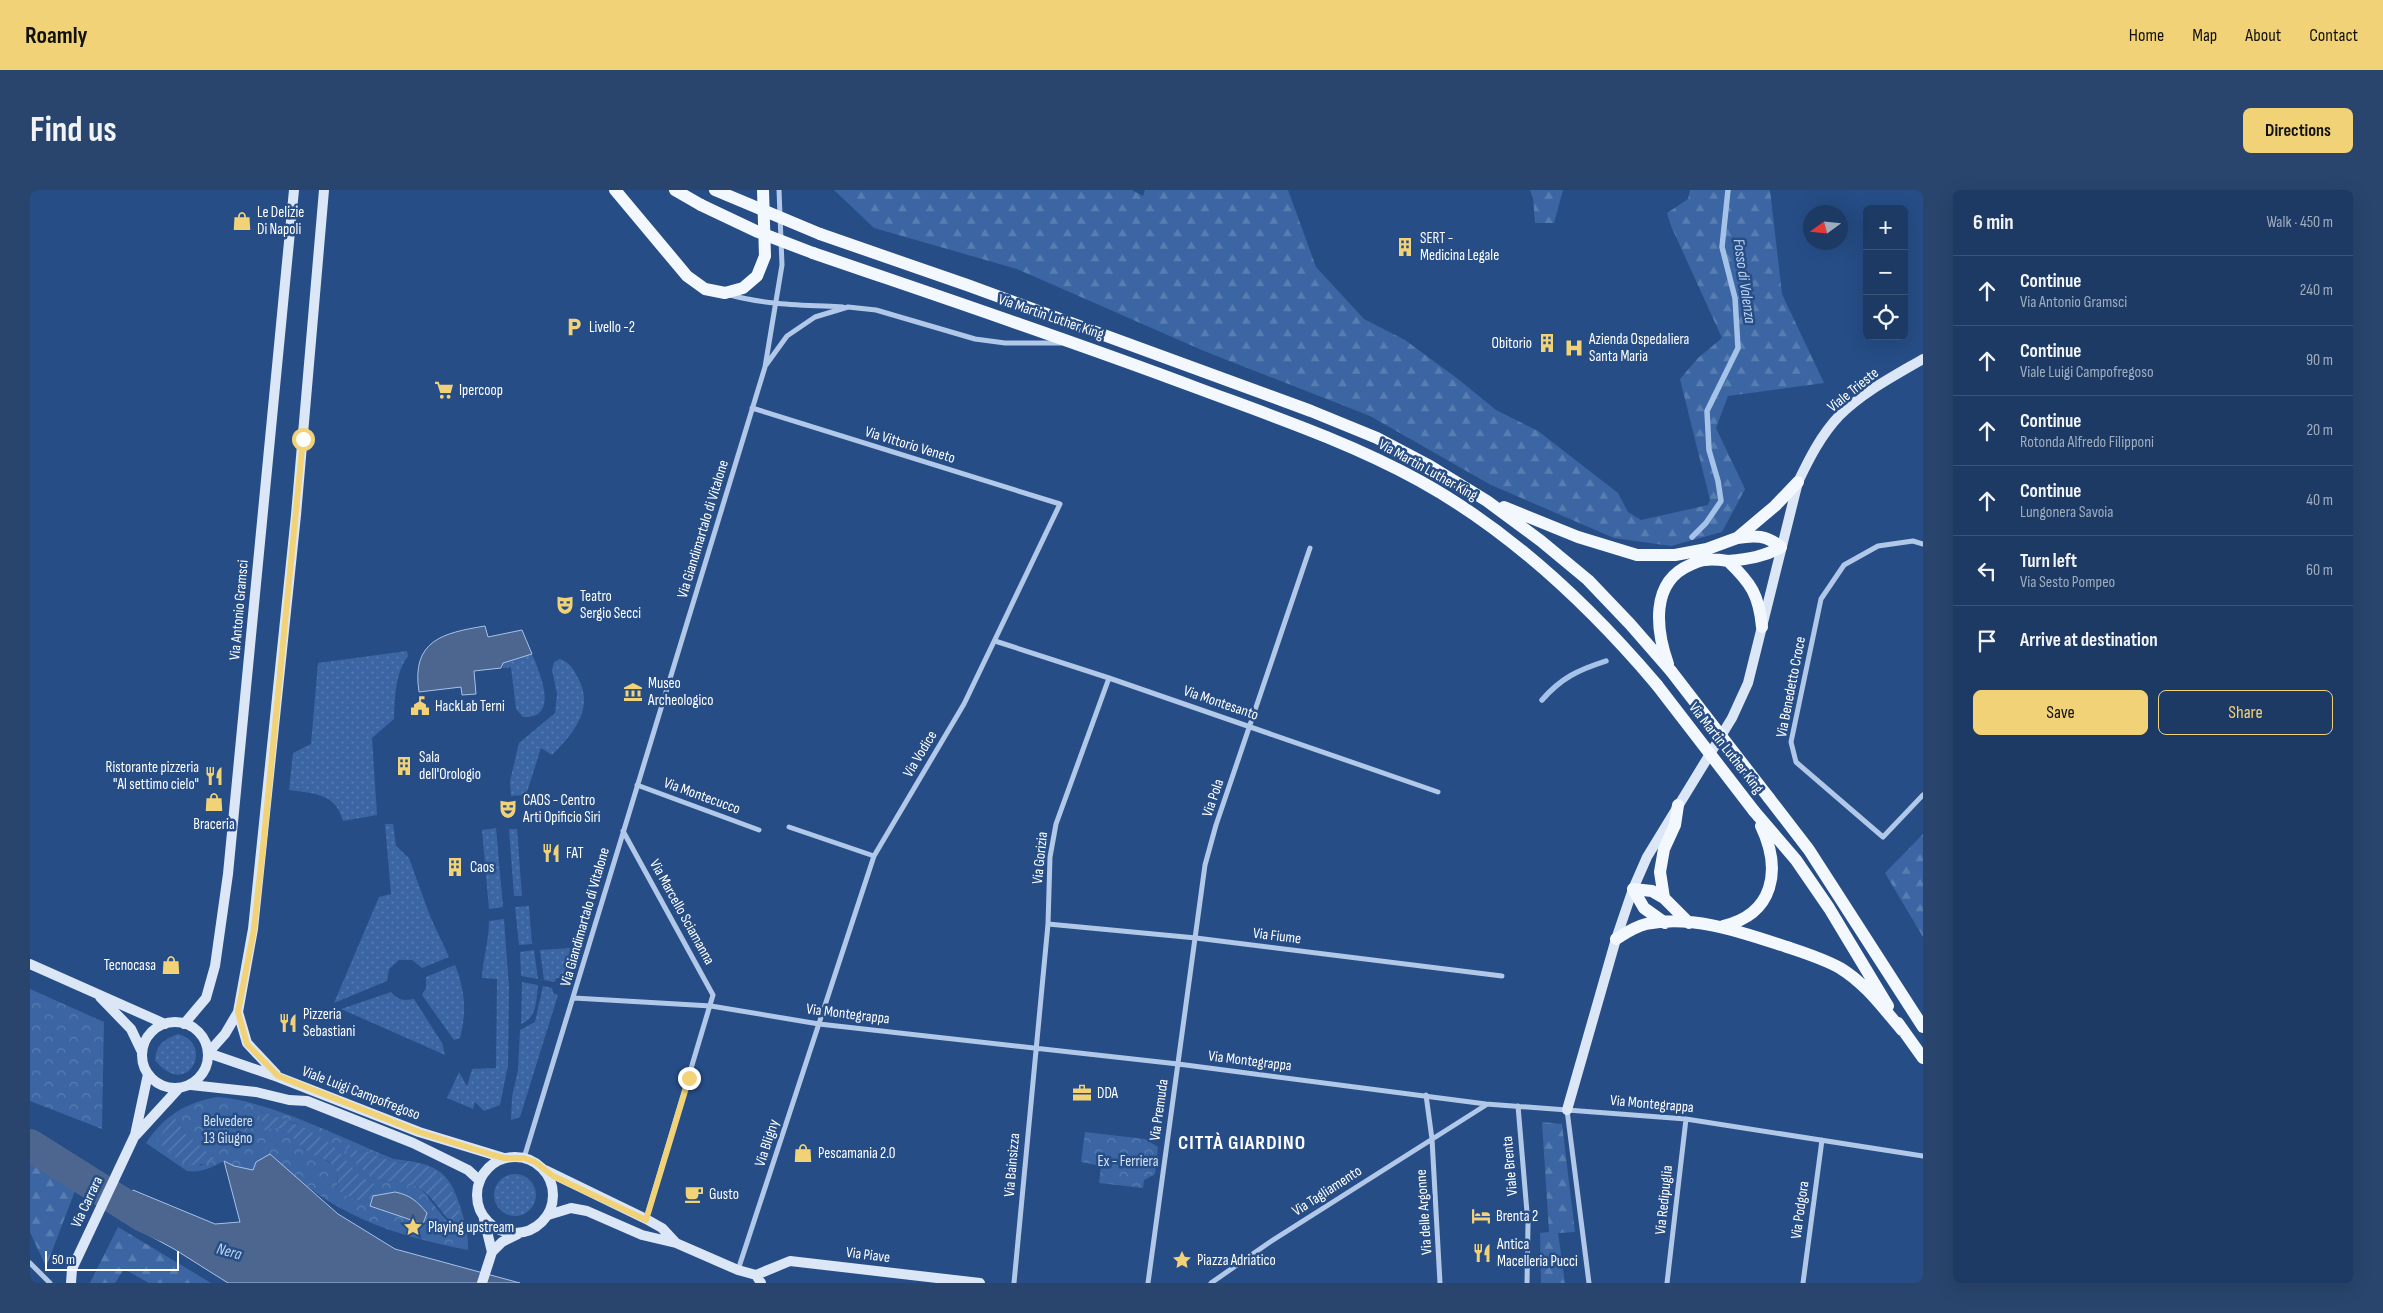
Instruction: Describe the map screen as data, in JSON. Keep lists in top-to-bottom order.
{
  "streets": {
    "main road": ["Via Martin Luther King"],
    "street": [
      "Viale Trieste",
      "Via Vittorio Veneto",
      "Via Giandimartalo di Vitalone",
      "Via Antonio Gramsci",
      "Via Benedetto Croce",
      "Via Montesanto",
      "Via Vodice",
      "Via Montecucco",
      "Via Pola",
      "Via Gorizia",
      "Via Marcello Sciamanna",
      "Via Fiume",
      "Via Montegrappa",
      "Viale Luigi Campofregoso",
      "Via Premuda",
      "Via Bligny",
      "Via Bainsizza",
      "Viale Brenta",
      "Via Tagliamento",
      "Via Redipuglia",
      "Via Carrara",
      "Via Podgora",
      "Via delle Argonne",
      "Via Piave"
    ]
  },
  "crossings": [
    ["Via Martin Luther King", "Via Giandimartalo di Vitalone"],
    ["Viale Trieste", "Via Montegrappa"],
    ["Via Vittorio Veneto", "Via Giandimartalo di Vitalone"],
    ["Via Vittorio Veneto", "Via Vodice"],
    ["Via Giandimartalo di Vitalone", "Via Montecucco"],
    ["Via Giandimartalo di Vitalone", "Via Marcello Sciamanna"],
    ["Via Giandimartalo di Vitalone", "Via Montegrappa"],
    ["Via Giandimartalo di Vitalone", "Viale Luigi Campofregoso"],
    ["Via Antonio Gramsci", "Viale Luigi Campofregoso"],
    ["Via Antonio Gramsci", "Via Carrara"],
    ["Via Montesanto", "Via Vodice"],
    ["Via Montesanto", "Via Pola"],
    ["Via Montesanto", "Via Gorizia"],
    ["Via Vodice", "Via Montegrappa"],
    ["Via Vodice", "Via Bligny"],
    ["Via Pola", "Via Fiume"],
    ["Via Pola", "Via Montegrappa"],
    ["Via Pola", "Via Premuda"],
    ["Via Gorizia", "Via Fiume"],
    ["Via Gorizia", "Via Montegrappa"],
    ["Via Gorizia", "Via Bainsizza"],
    ["Via Marcello Sciamanna", "Via Montegrappa"],
    ["Via Montegrappa", "Via Premuda"],
    ["Via Montegrappa", "Via Bligny"],
    ["Via Montegrappa", "Via Bainsizza"],
    ["Via Montegrappa", "Viale Brenta"],
    ["Via Montegrappa", "Via Tagliamento"],
    ["Via Montegrappa", "Via Redipuglia"],
    ["Via Montegrappa", "Via Podgora"],
    ["Viale Luigi Campofregoso", "Via Carrara"],
    ["Via Tagliamento", "Via delle Argonne"]
  ],
  "districts": ["CITTÀ GIARDINO"],
  "water": ["Fosso di Valenza", "Nera"],
  "parks": ["Belvedere 13 Giugno", "Ex - Ferriera"],
  "places": {
    "shop": [
      "Le Delizie Di Napoli",
      "Braceria",
      "Tecnocasa",
      "Pescamania 2.0"
    ],
    "building": [
      "SERT - Medicina Legale",
      "Obitorio",
      "Sala dell'Orologio",
      "Caos"
    ],
    "parking": ["Livello -2"],
    "hospital": ["Azienda Ospedaliera Santa Maria"],
    "supermarket": ["Ipercoop"],
    "theatre": ["Teatro Sergio Secci", "CAOS - Centro Arti Opificio Siri"],
    "museum": ["Museo Archeologico"],
    "public building": ["HackLab Terni"],
    "restaurant": [
      "Ristorante pizzeria \"Al settimo cielo\"",
      "FAT",
      "Pizzeria Sebastiani",
      "Antica Macelleria Pucci"
    ],
    "office": ["DDA"],
    "cafe": ["Gusto"],
    "hotel": ["Brenta 2"],
    "place": ["Playing upstream", "Piazza Adriatico"]
  },
  "scale_bar": "50 m",
  "north": "left",
  "page": {
    "header": "Roamly",
    "nav": [
      "Home",
      "Map",
      "About",
      "Contact"
    ],
    "buttons": [
      "Directions",
      ["Save", "Share"]
    ],
    "title": "Find us",
    "heading": ["6 min", "Walk · 450 m"],
    "map_buttons": ["+", "−"],
    "list": [
      ["Continue", "Via Antonio Gramsci", "240 m"],
      ["Continue", "Viale Luigi Campofregoso", "90 m"],
      ["Continue", "Rotonda Alfredo Filipponi", "20 m"],
      ["Continue", "Lungonera Savoia", "40 m"],
      ["Turn left", "Via Sesto Pompeo", "60 m"],
      "Arrive at destination"
    ],
    "scale": "50 m"
  }
}
